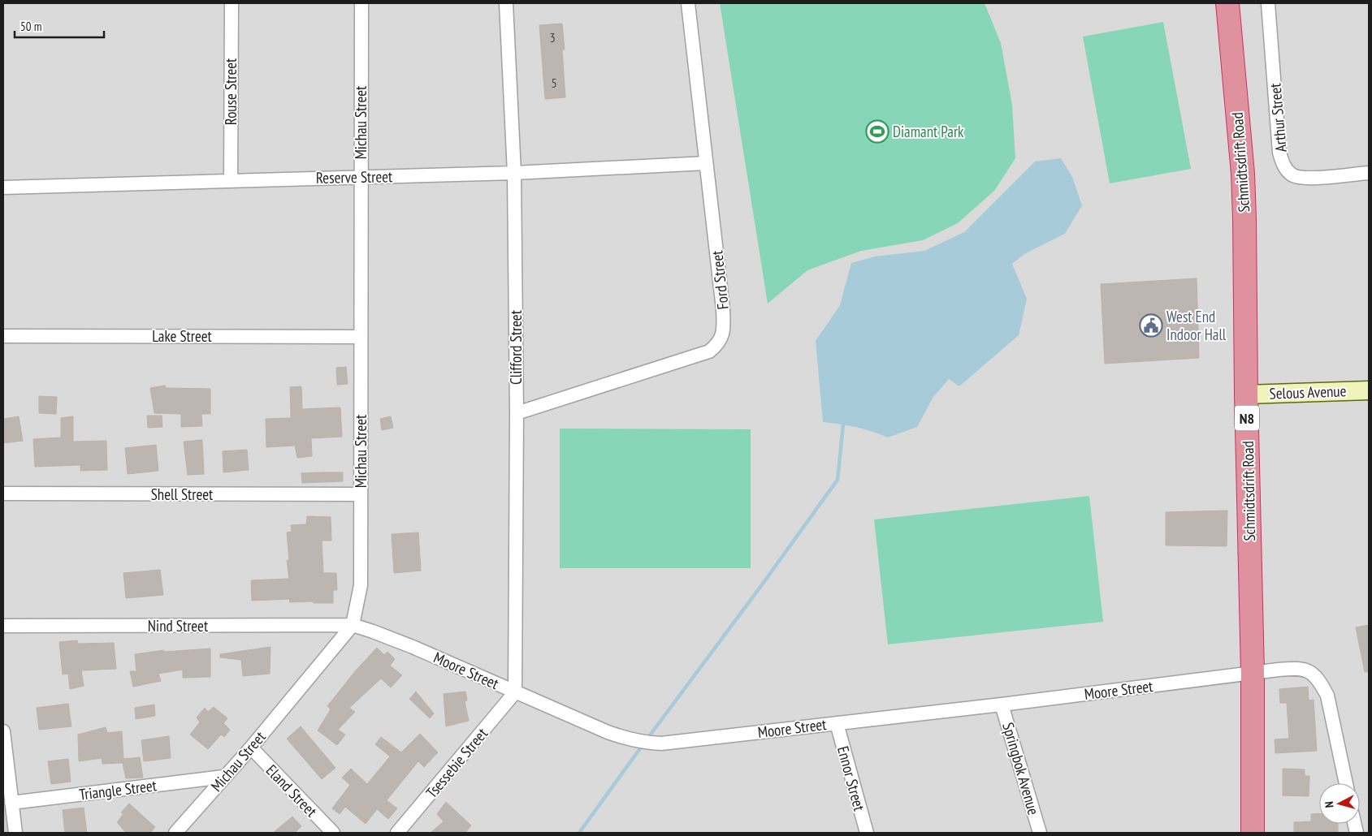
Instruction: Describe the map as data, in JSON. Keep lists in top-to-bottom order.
{
  "streets": {
    "highway": ["Schmidtsdrift Road", "N8"],
    "street": [
      "Rouse Street",
      "Arthur Street",
      "Michau Street",
      "Reserve Street",
      "Ford Street",
      "Lake Street",
      "Clifford Street",
      "Selous Avenue",
      "Shell Street",
      "Nind Street",
      "Moore Street",
      "Tsessebie Street",
      "Springbok Avenue",
      "Ennor Street",
      "Triangle Street",
      "Eland Street"
    ]
  },
  "crossings": [
    ["Rouse Street", "Reserve Street"],
    ["Michau Street", "Reserve Street"],
    ["Michau Street", "Lake Street"],
    ["Michau Street", "Shell Street"],
    ["Michau Street", "Nind Street"],
    ["Michau Street", "Moore Street"],
    ["Michau Street", "Triangle Street"],
    ["Michau Street", "Eland Street"],
    ["Schmidtsdrift Road", "Selous Avenue"],
    ["Schmidtsdrift Road", "Moore Street"],
    ["Reserve Street", "Ford Street"],
    ["Reserve Street", "Clifford Street"],
    ["Ford Street", "Clifford Street"],
    ["Clifford Street", "Moore Street"],
    ["Clifford Street", "Tsessebie Street"],
    ["Nind Street", "Moore Street"],
    ["Moore Street", "Tsessebie Street"],
    ["Moore Street", "Springbok Avenue"],
    ["Moore Street", "Ennor Street"]
  ],
  "places": {
    "sports": ["Diamant Park"],
    "public building": ["West End Indoor Hall"]
  },
  "house_numbers": ["3", "5"],
  "scale_bar": "50 m",
  "north": "left"
}
